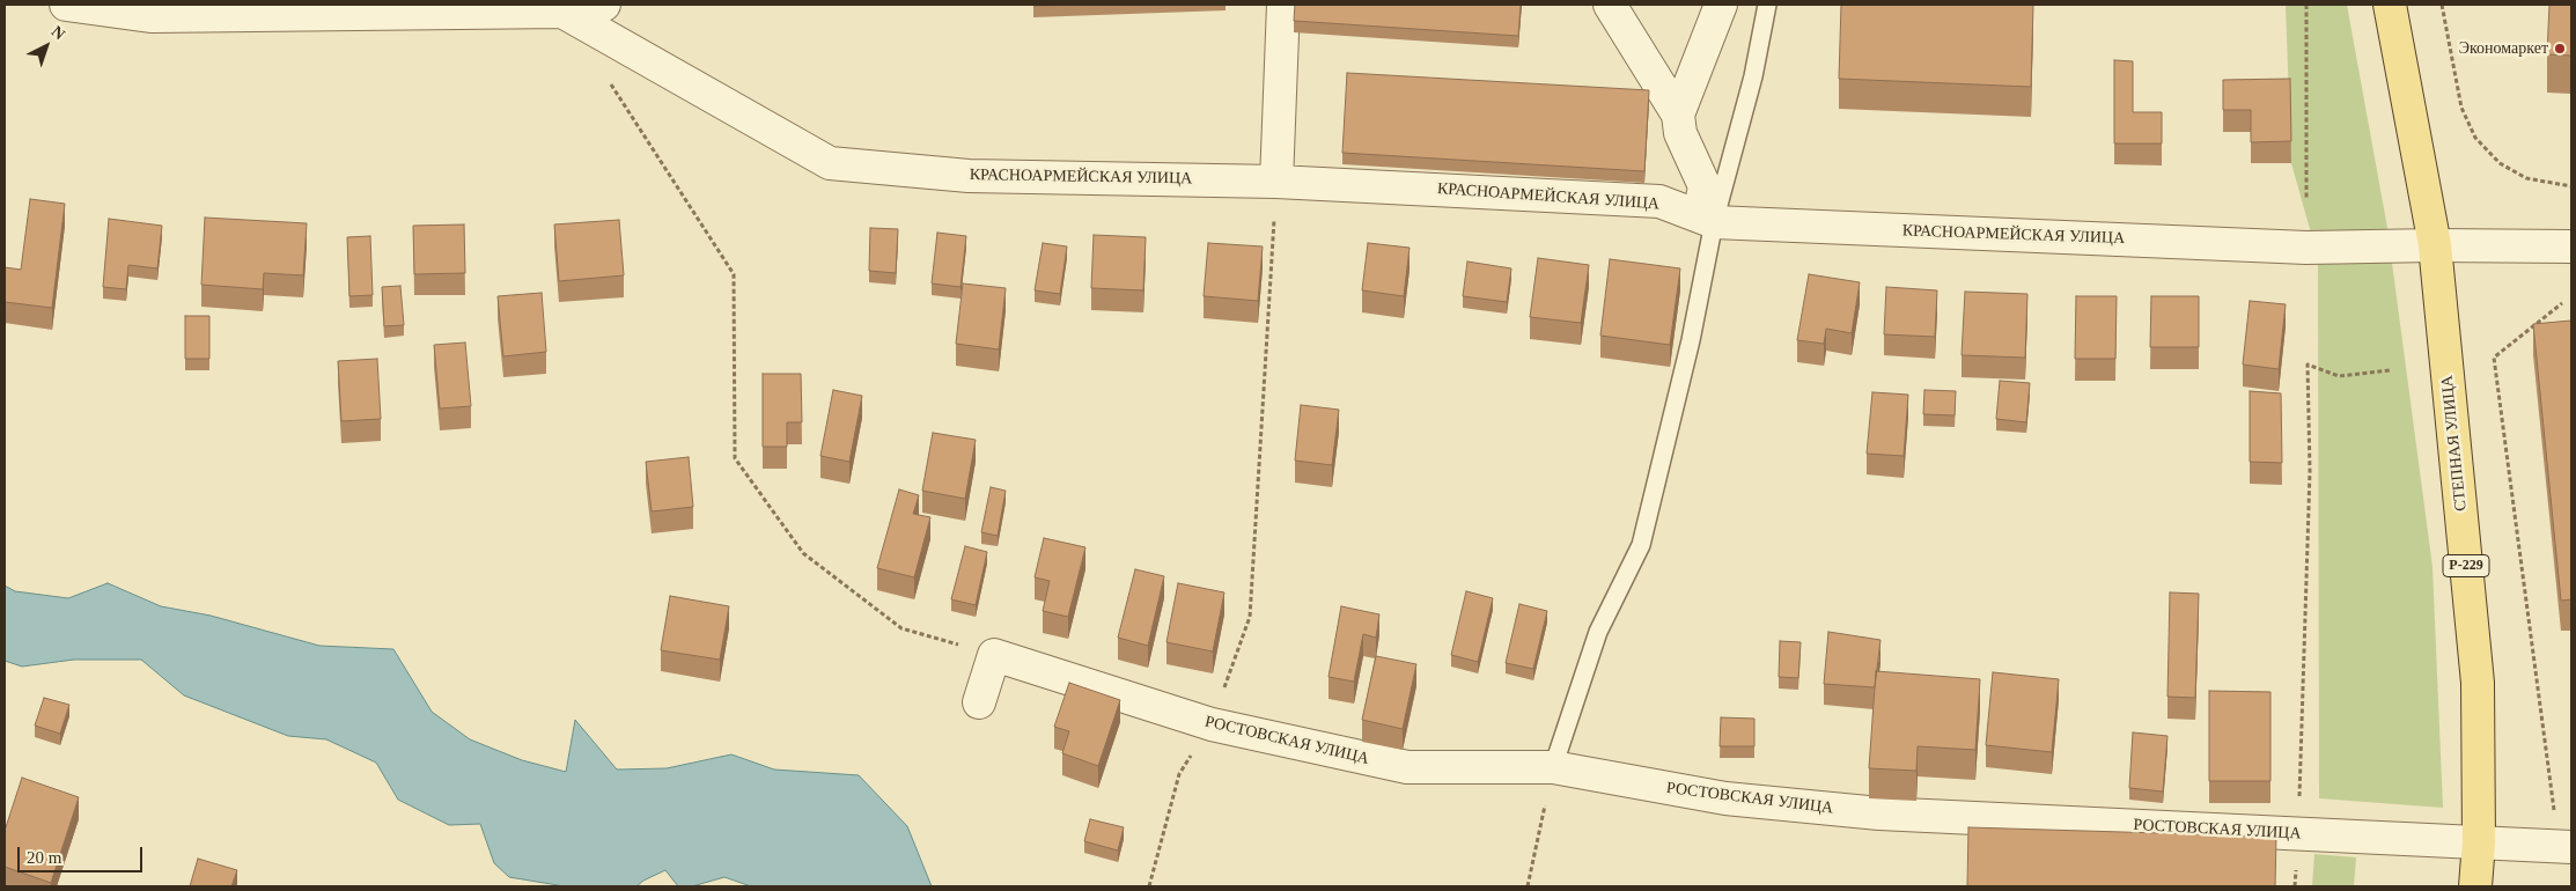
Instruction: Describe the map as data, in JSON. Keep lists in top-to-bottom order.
{
  "streets": {
    "main road": ["СТЕПНАЯ УЛИЦА", "Р-229"],
    "street": ["КРАСНОАРМЕЙСКАЯ УЛИЦА", "РОСТОВСКАЯ УЛИЦА"]
  },
  "crossings": [
    ["КРАСНОАРМЕЙСКАЯ УЛИЦА", "СТЕПНАЯ УЛИЦА"],
    ["СТЕПНАЯ УЛИЦА", "РОСТОВСКАЯ УЛИЦА"]
  ],
  "places": ["Экономаркет"],
  "scale_bar": "20 m",
  "north": "top right"
}
